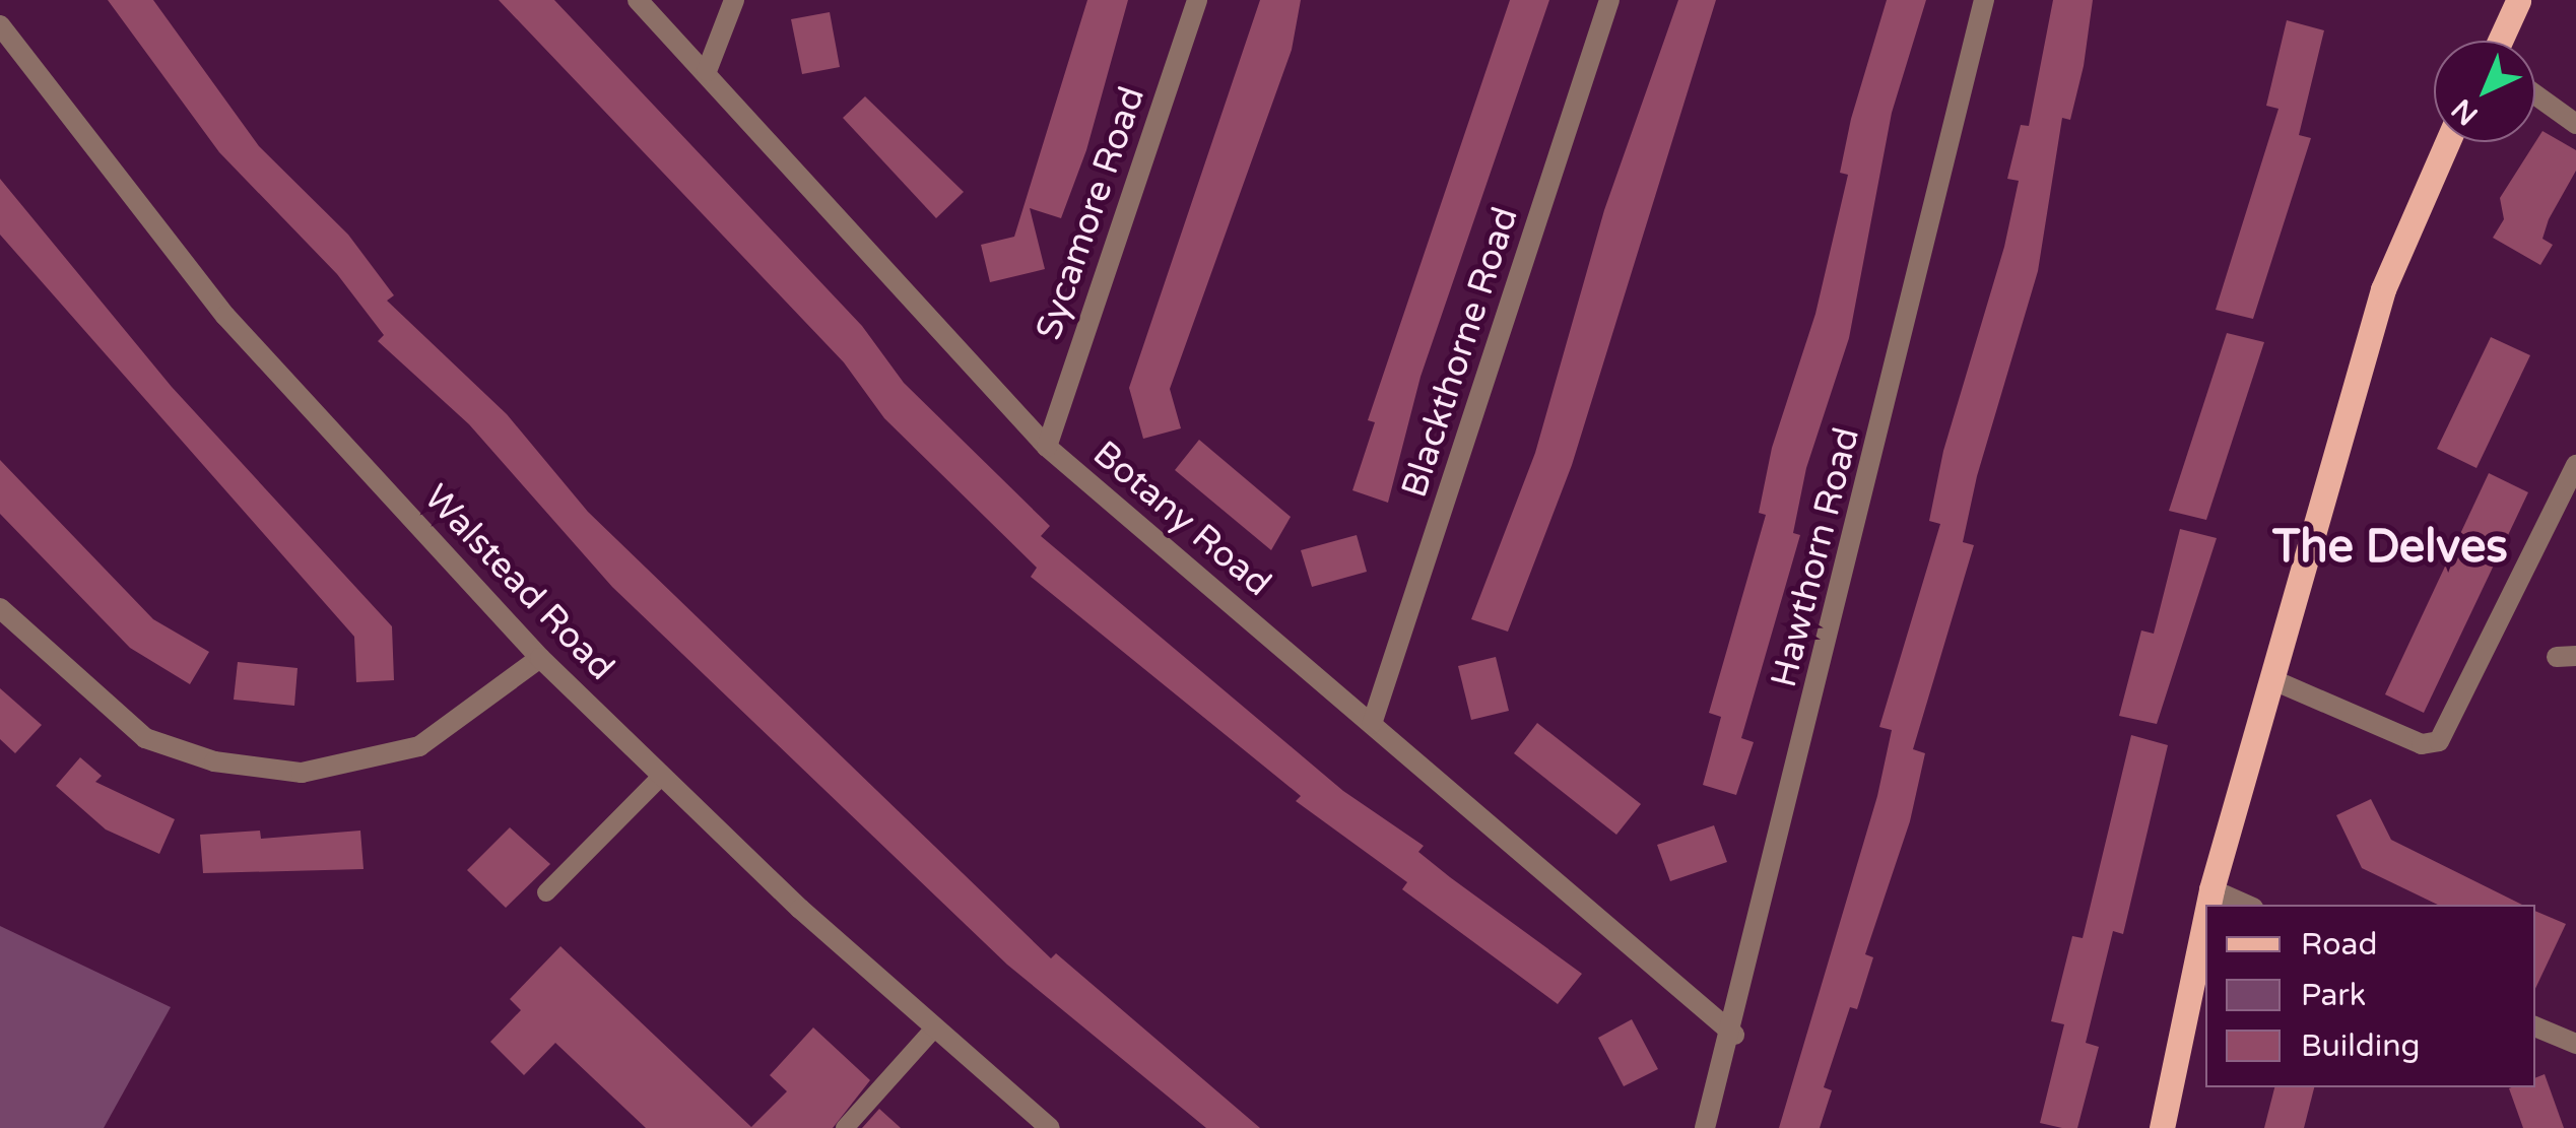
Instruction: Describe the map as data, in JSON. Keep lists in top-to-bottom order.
{
  "streets": {
    "street": [
      "Sycamore Road",
      "Blackthorne Road",
      "Botany Road",
      "Hawthorn Road",
      "Walstead Road"
    ]
  },
  "crossings": [
    ["Sycamore Road", "Botany Road"],
    ["Blackthorne Road", "Botany Road"],
    ["Botany Road", "Hawthorn Road"]
  ],
  "districts": ["The Delves"],
  "legend": ["Road", "Park", "Building"],
  "north": "bottom left"
}
